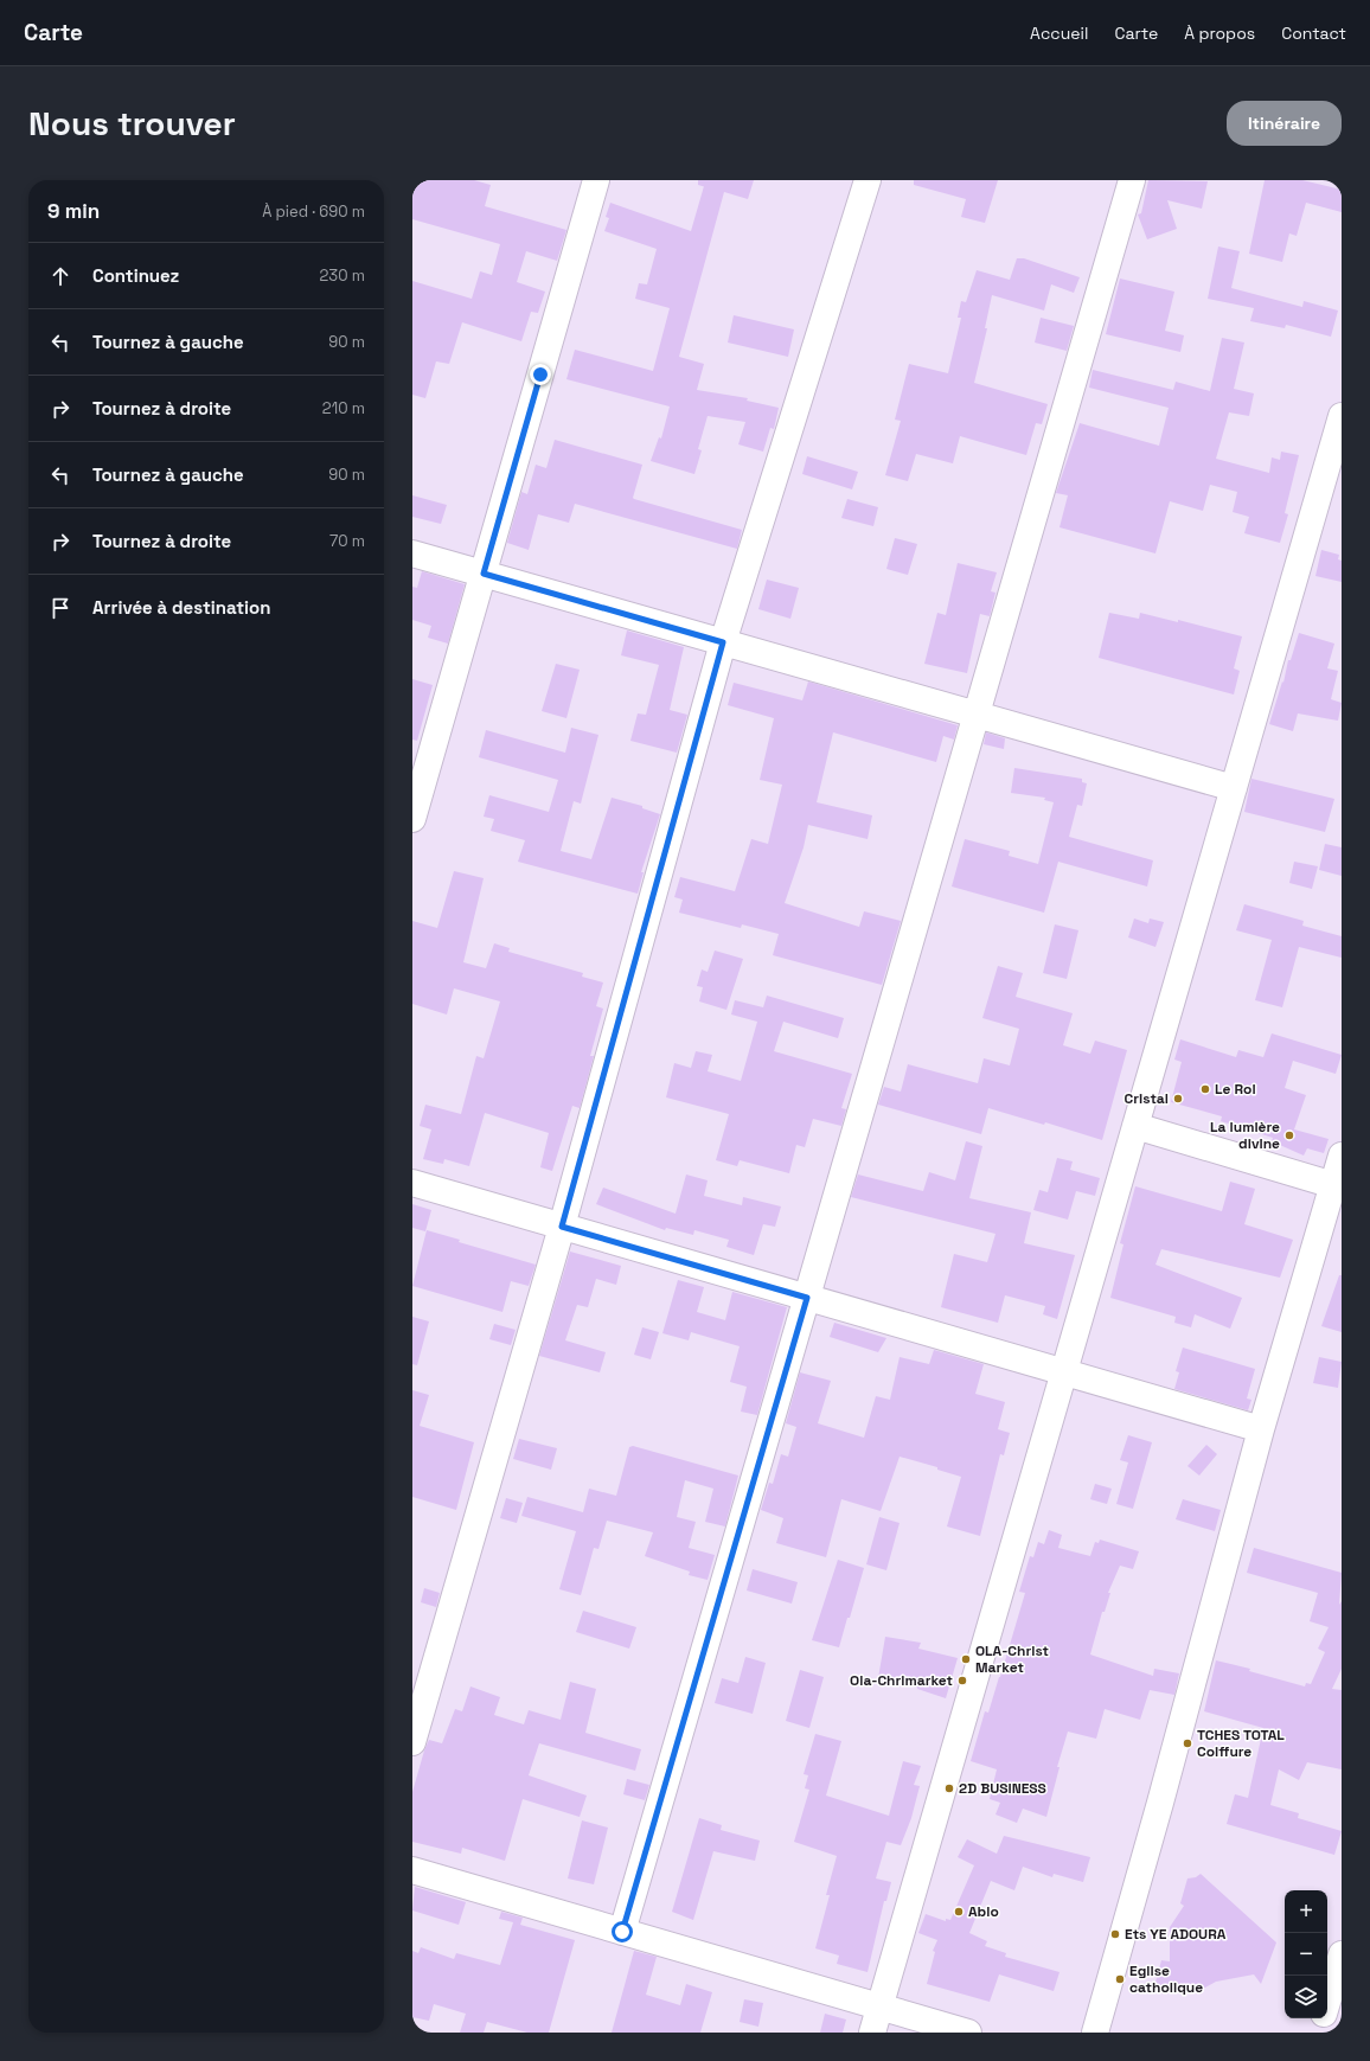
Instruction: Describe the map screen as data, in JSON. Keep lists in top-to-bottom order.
{
  "places": [
    "Le Roi",
    "Cristal",
    "La lumière divine",
    "OLA-Christ Market",
    "Ola-Chrimarket",
    "TCHES TOTAL Coiffure",
    "2D BUSINESS",
    "Ablo",
    "Ets YE ADOURA",
    "Eglise catholique"
  ],
  "page": {
    "header": "Carte",
    "nav": [
      "Accueil",
      "Carte",
      "À propos",
      "Contact"
    ],
    "buttons": "Itinéraire",
    "title": "Nous trouver",
    "heading": ["9 min", "À pied · 690 m"],
    "list": [
      ["Continuez", "230 m"],
      ["Tournez à gauche", "90 m"],
      ["Tournez à droite", "210 m"],
      ["Tournez à gauche", "90 m"],
      ["Tournez à droite", "70 m"],
      "Arrivée à destination"
    ],
    "map_buttons": ["+", "−"]
  }
}
